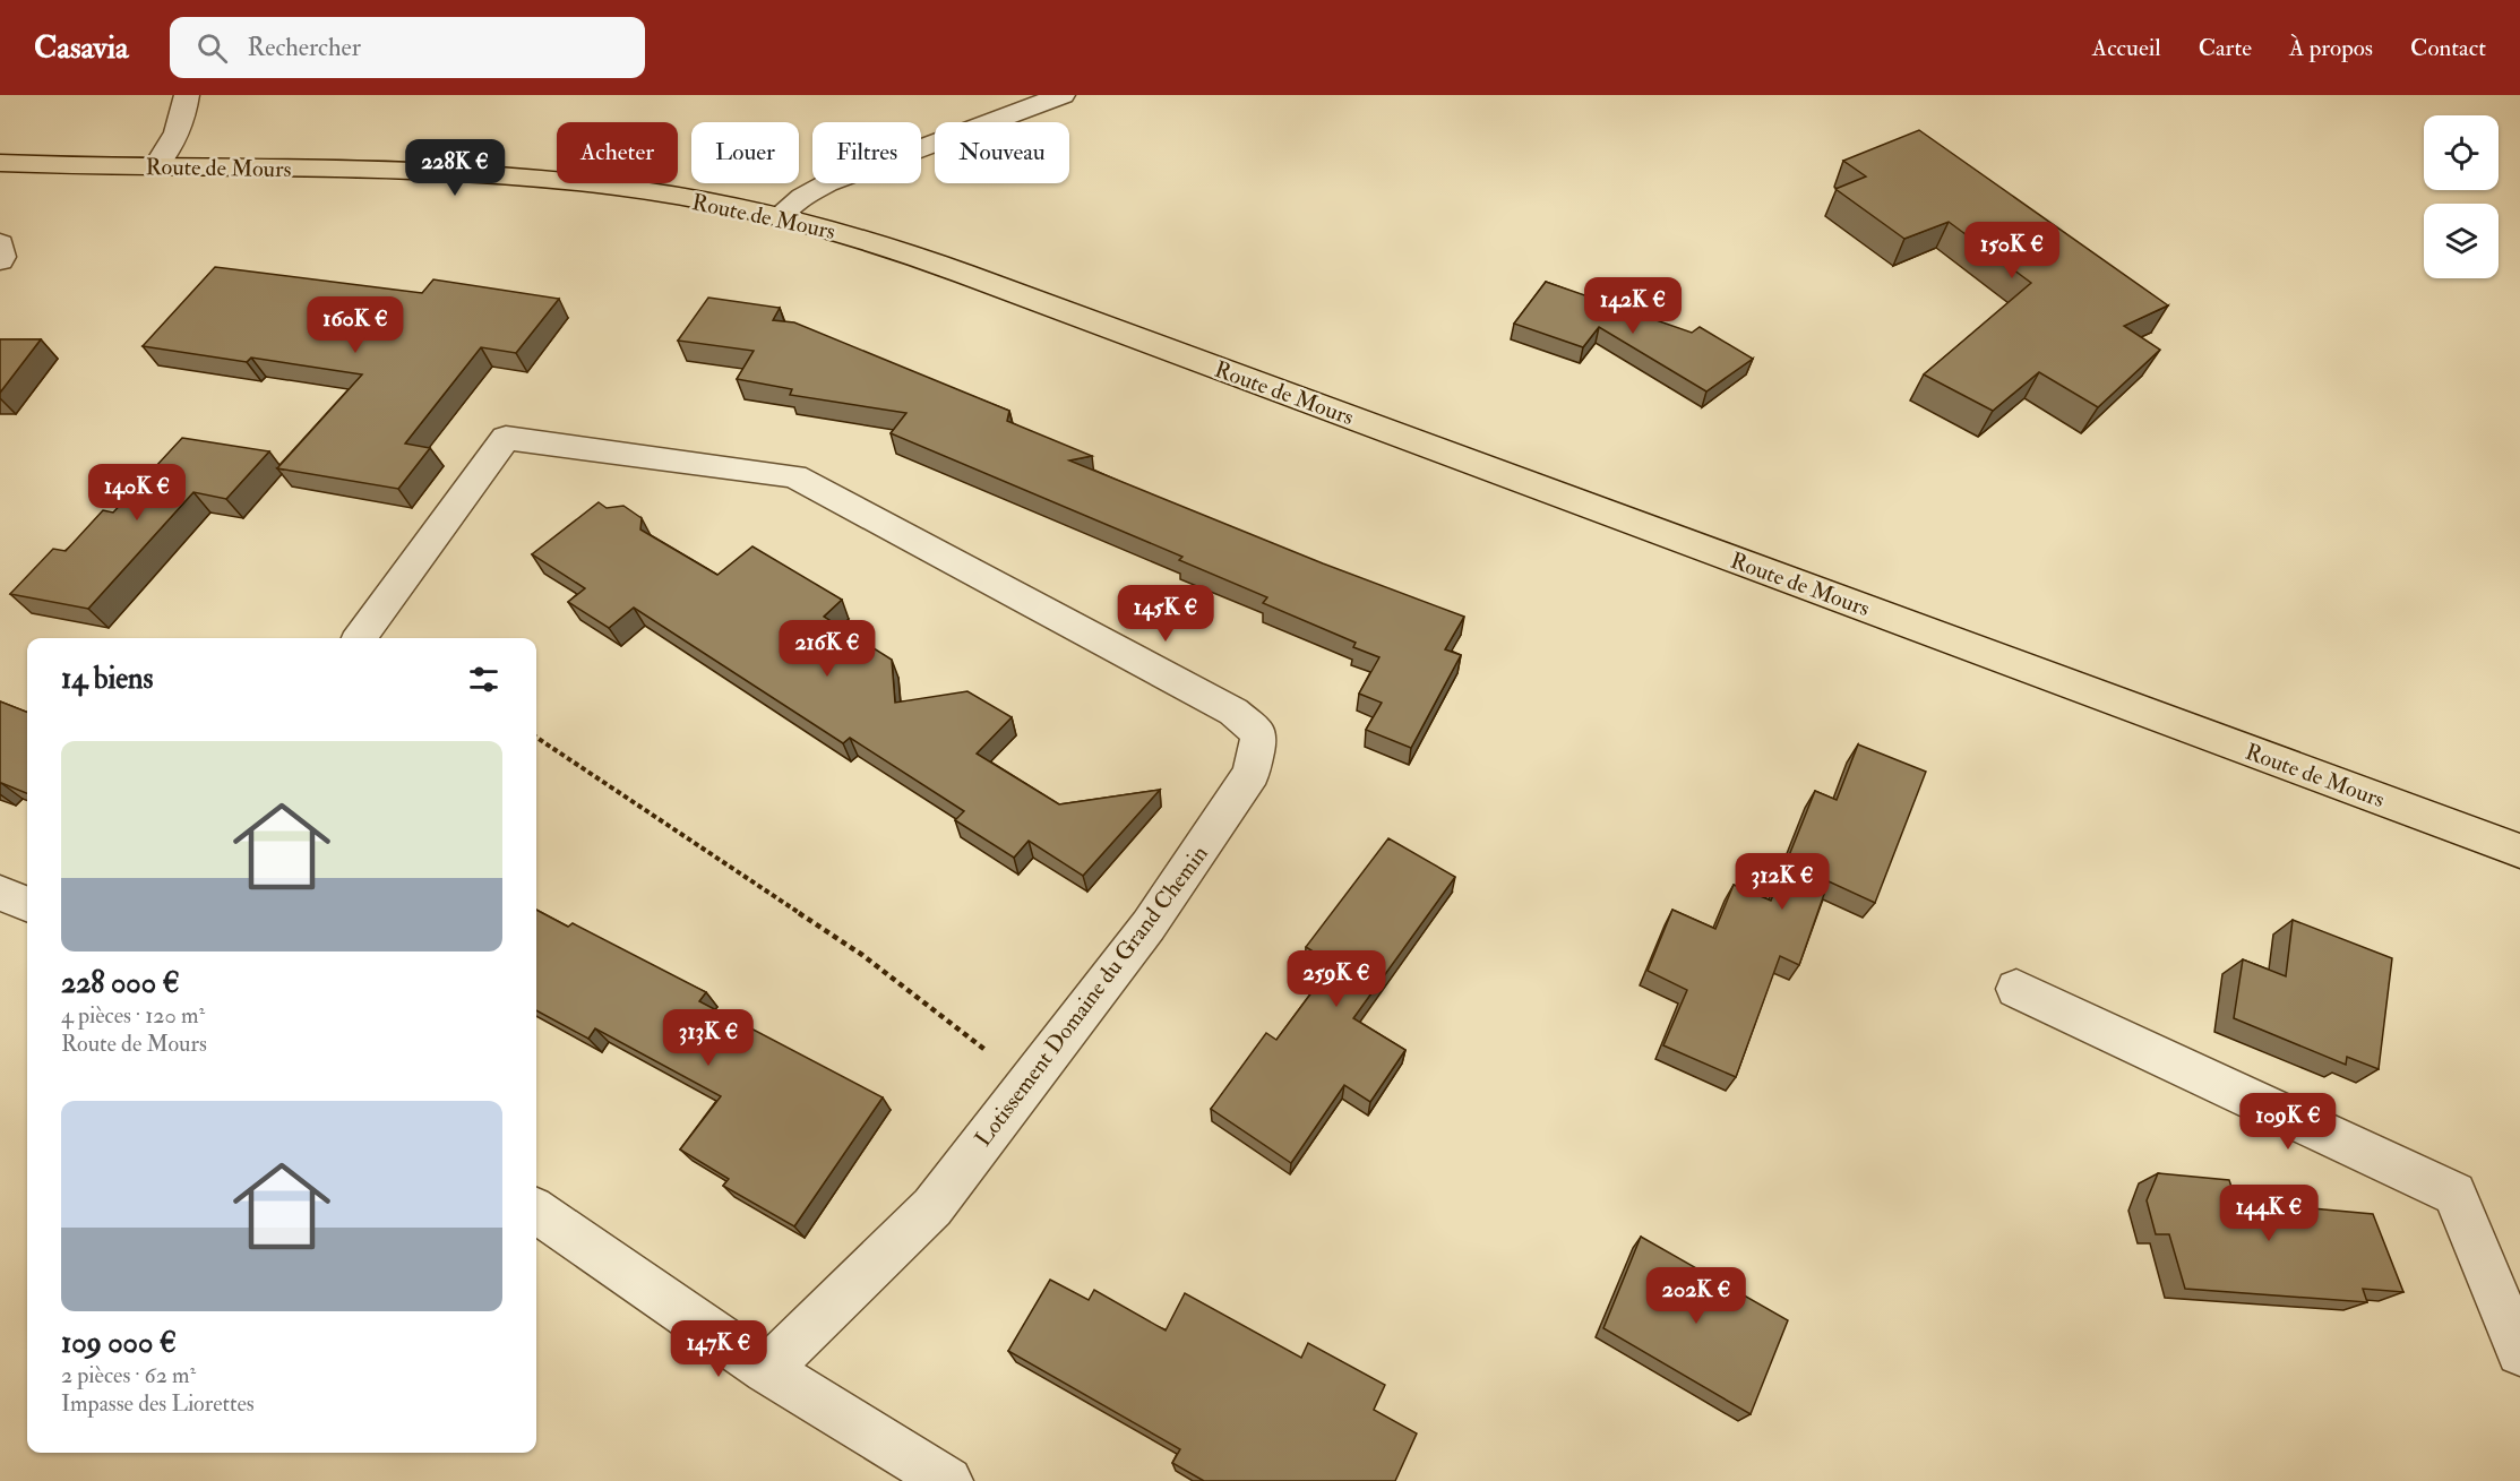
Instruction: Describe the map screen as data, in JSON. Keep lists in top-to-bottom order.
{
  "streets": {
    "main road": ["Route de Mours"],
    "street": ["Lotissement Domaine du Grand Chemin"]
  },
  "page": {
    "header": "Casavia",
    "search": "Rechercher",
    "nav": [
      "Accueil",
      "Carte",
      "À propos",
      "Contact"
    ],
    "chip": [
      "Acheter",
      "Louer",
      "Filtres",
      "Nouveau"
    ],
    "price": [
      "228K €",
      "150K €",
      "142K €",
      "160K €",
      "140K €",
      "145K €",
      "216K €",
      "312K €",
      "259K €",
      "313K €",
      "109K €",
      "144K €",
      "202K €",
      "147K €"
    ],
    "heading": "14 biens",
    "list": [
      {
        "name": "228 000 €",
        "note": "4 pièces · 120 m² · Route de Mours"
      },
      {
        "name": "109 000 €",
        "note": "2 pièces · 62 m² · Impasse des Liorettes"
      }
    ]
  }
}
